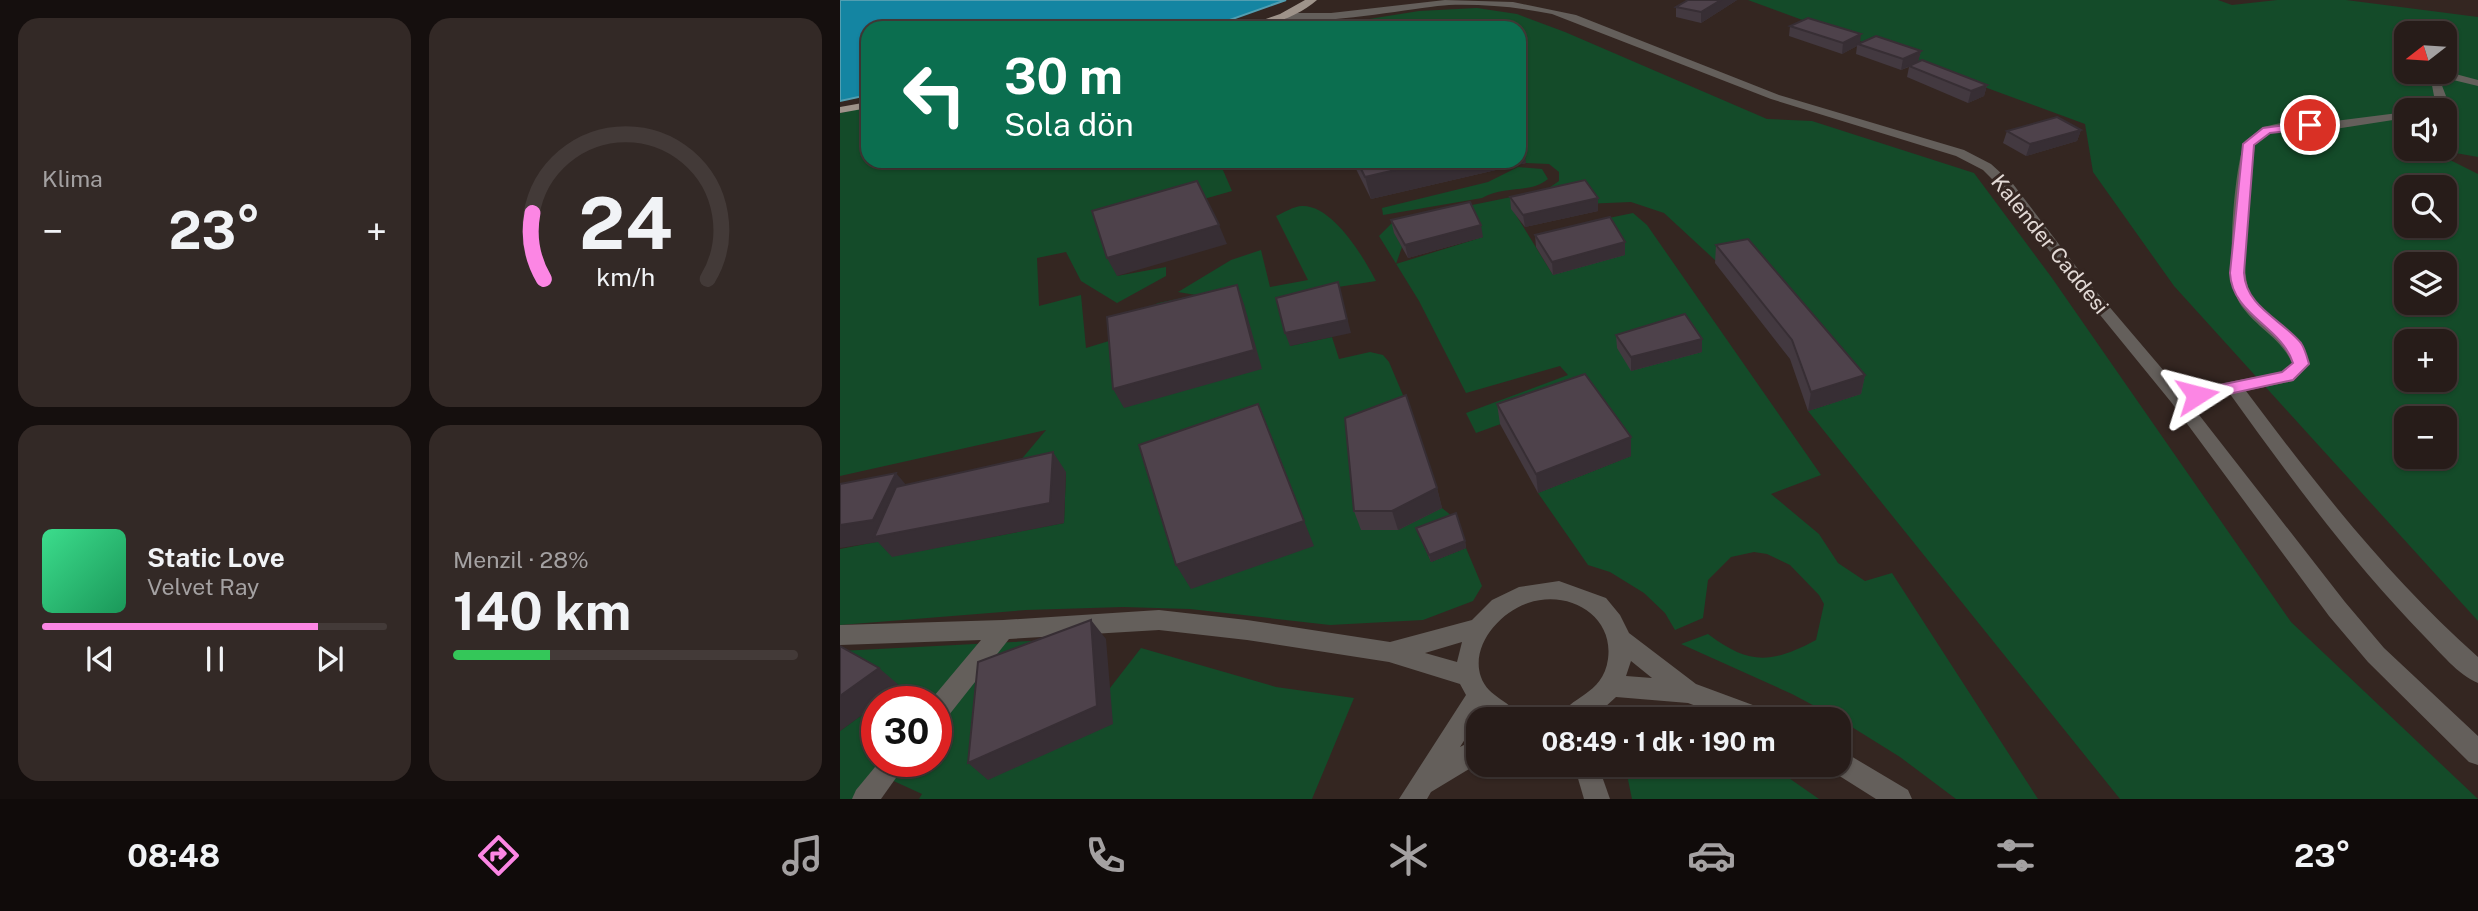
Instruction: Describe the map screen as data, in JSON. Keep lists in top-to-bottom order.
{
  "streets": {
    "street": ["Kalender Caddesi"]
  },
  "north": "left",
  "page": {
    "tile": [
      "Klima",
      ["Menzil · 28%", "140 km"]
    ],
    "map_buttons": ["+", "−"],
    "turn": ["30 m", "Sola dön"],
    "heat": ["−", "23°", "+"],
    "song": ["Static Love", "Velvet Ray"],
    "limit": "30",
    "trip": "08:49 · 1 dk · 190 m",
    "tabs": ["08:48", "23°"],
    "gauge": ["24", "km/h"]
  }
}
